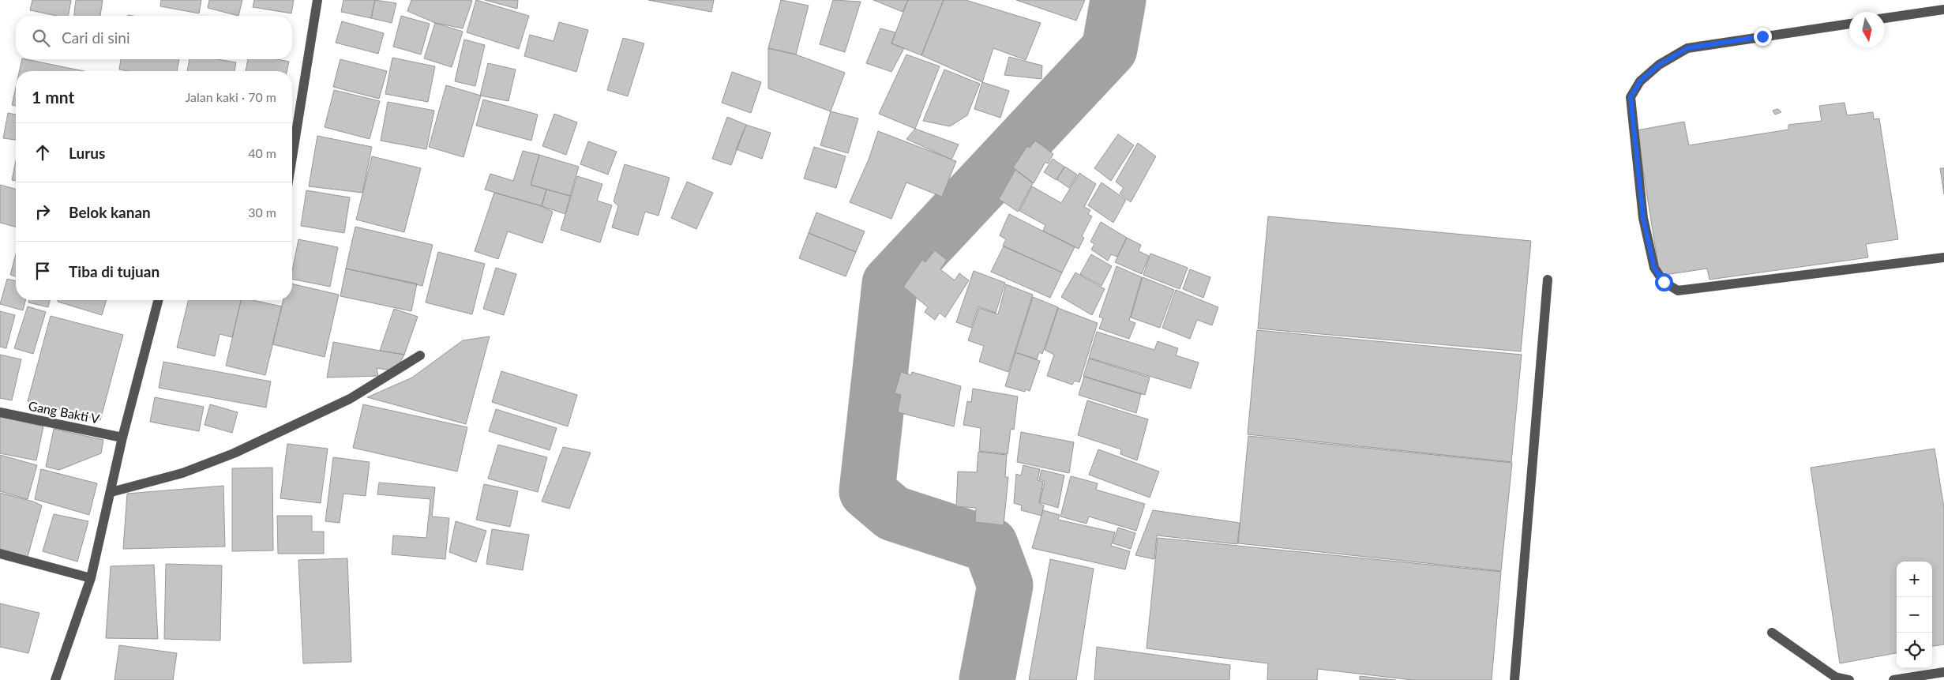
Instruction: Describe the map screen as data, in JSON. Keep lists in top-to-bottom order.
{
  "streets": {
    "street": ["Gang Bakti V"]
  },
  "north": "bottom",
  "page": {
    "search": "Cari di sini",
    "heading": ["1 mnt", "Jalan kaki · 70 m"],
    "list": [
      ["Lurus", "40 m"],
      ["Belok kanan", "30 m"],
      "Tiba di tujuan"
    ],
    "map_buttons": ["+", "−"]
  }
}
